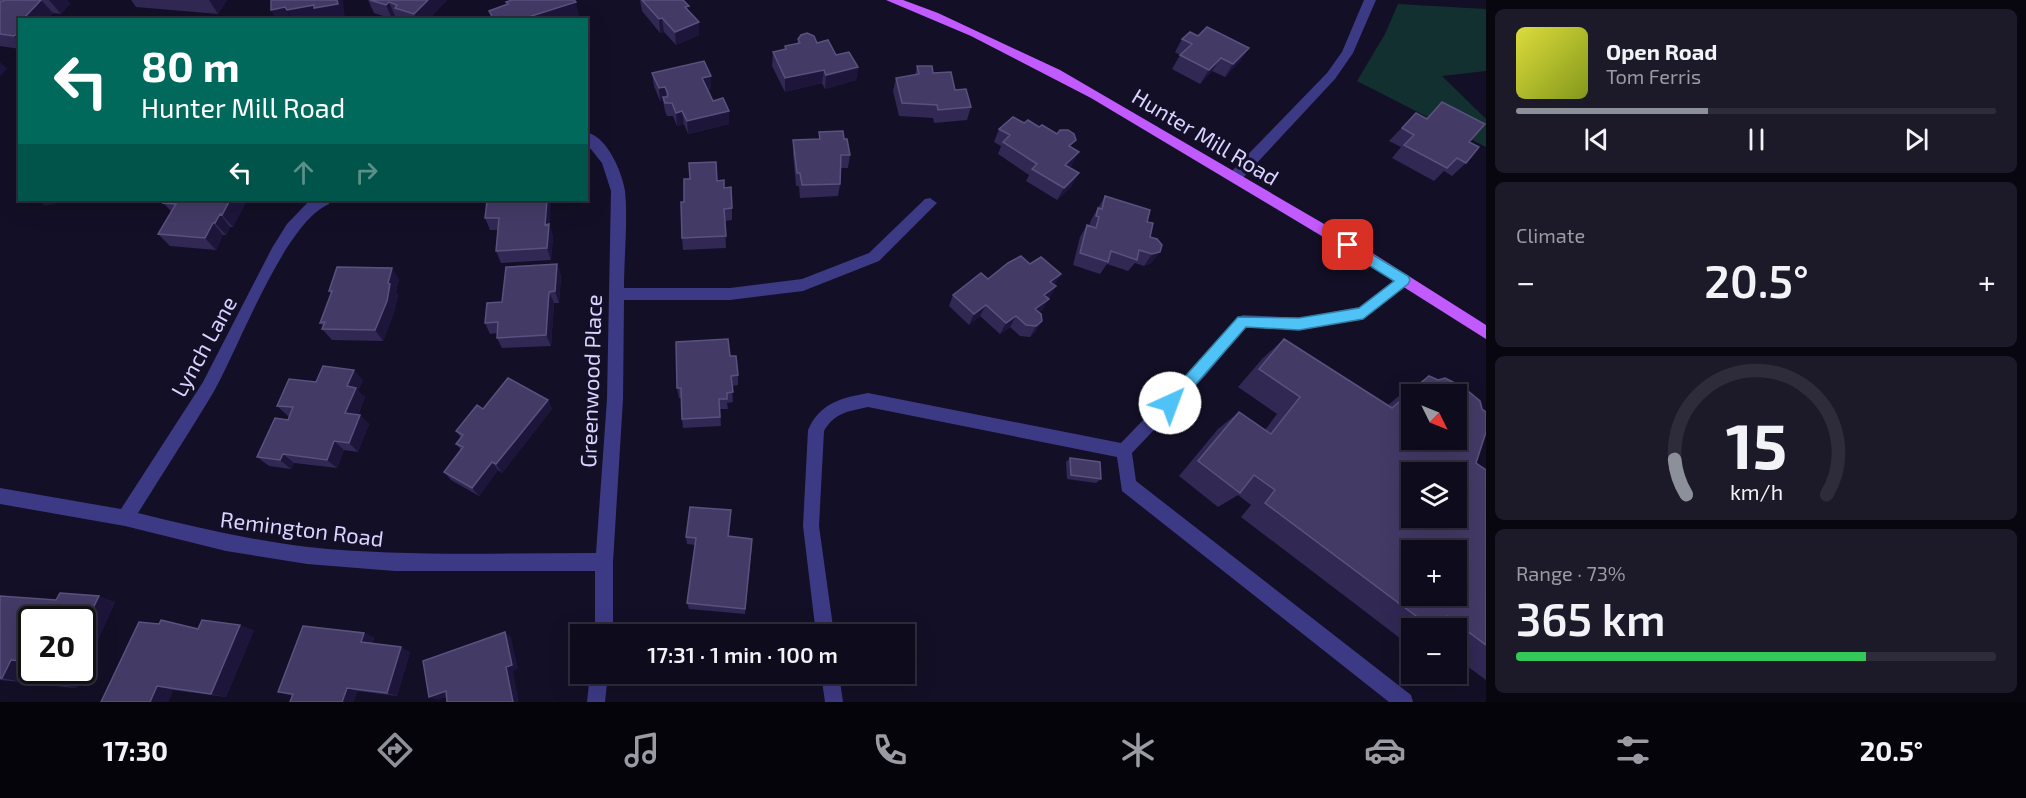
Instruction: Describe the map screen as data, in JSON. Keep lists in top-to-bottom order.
{
  "streets": {
    "main road": ["Hunter Mill Road"],
    "street": ["Lynch Lane", "Greenwood Place", "Remington Road"]
  },
  "crossings": [
    ["Lynch Lane", "Remington Road"],
    ["Greenwood Place", "Remington Road"]
  ],
  "north": "bottom right",
  "page": {
    "turn": ["80 m", "Hunter Mill Road"],
    "song": ["Open Road", "Tom Ferris"],
    "tile": [
      "Climate",
      ["Range · 73%", "365 km"]
    ],
    "heat": ["−", "20.5°", "+"],
    "map_buttons": ["+", "−"],
    "limit": "20",
    "trip": "17:31 · 1 min · 100 m",
    "tabs": ["17:30", "20.5°"],
    "gauge": ["15", "km/h"]
  }
}
